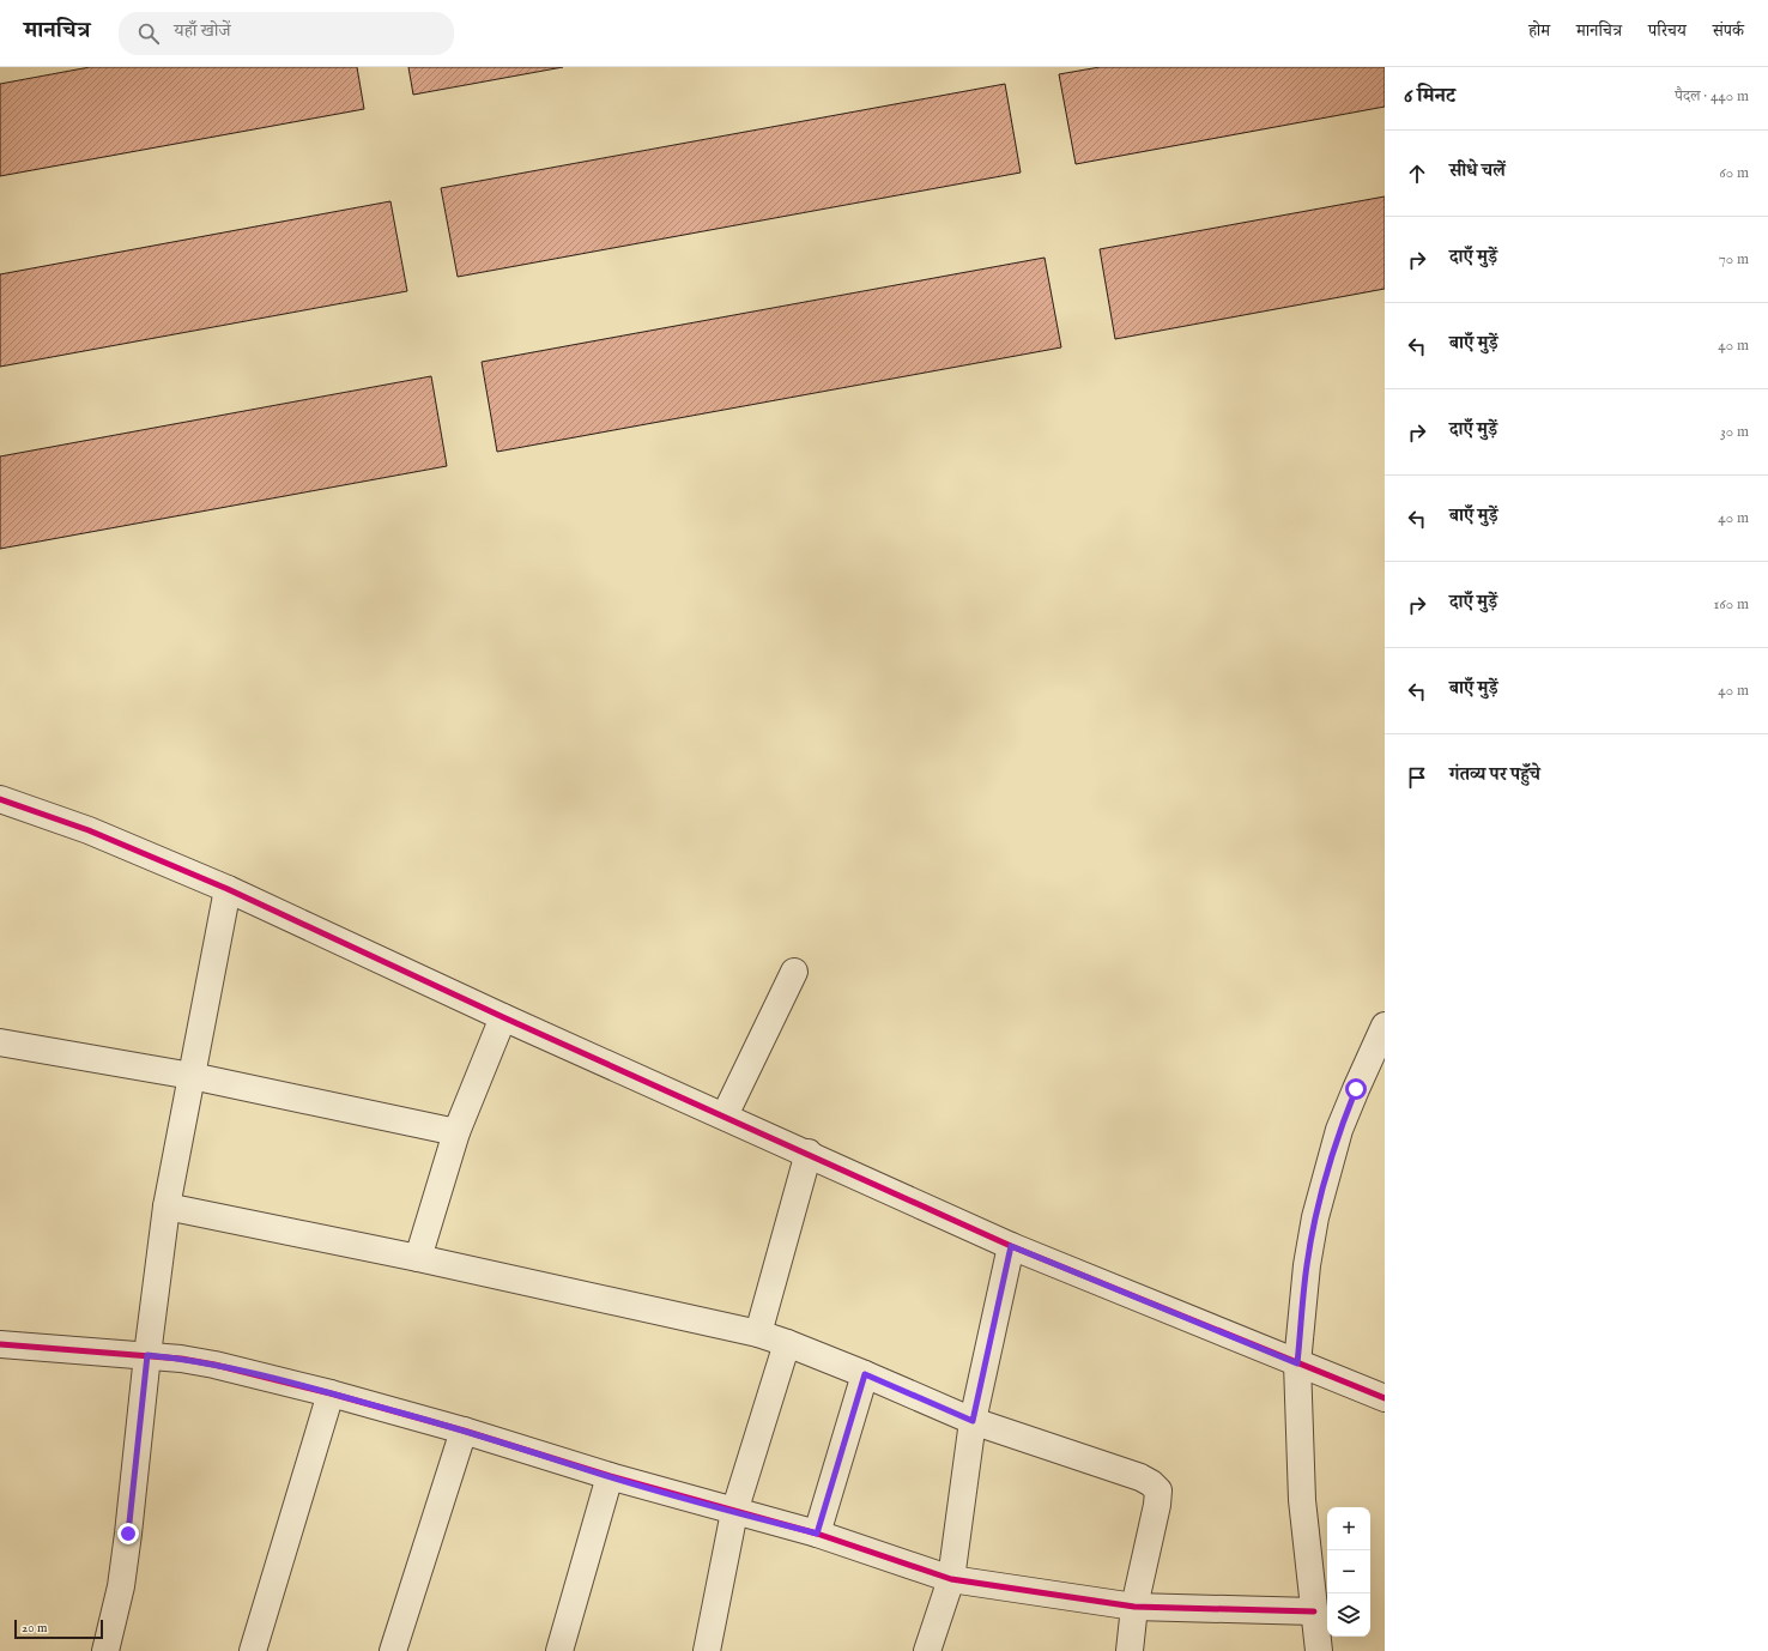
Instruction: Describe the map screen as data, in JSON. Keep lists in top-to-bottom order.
{
  "scale_bar": "20 m",
  "page": {
    "header": "मानचित्र",
    "search": "यहाँ खोजें",
    "nav": [
      "होम",
      "मानचित्र",
      "परिचय",
      "संपर्क"
    ],
    "heading": ["6 मिनट", "पैदल · 440 m"],
    "list": [
      ["सीधे चलें", "60 m"],
      ["दाएँ मुड़ें", "70 m"],
      ["बाएँ मुड़ें", "40 m"],
      ["दाएँ मुड़ें", "30 m"],
      ["बाएँ मुड़ें", "40 m"],
      ["दाएँ मुड़ें", "160 m"],
      ["बाएँ मुड़ें", "40 m"],
      "गंतव्य पर पहुँचे"
    ],
    "map_buttons": ["+", "−"],
    "scale": "20 m"
  }
}
